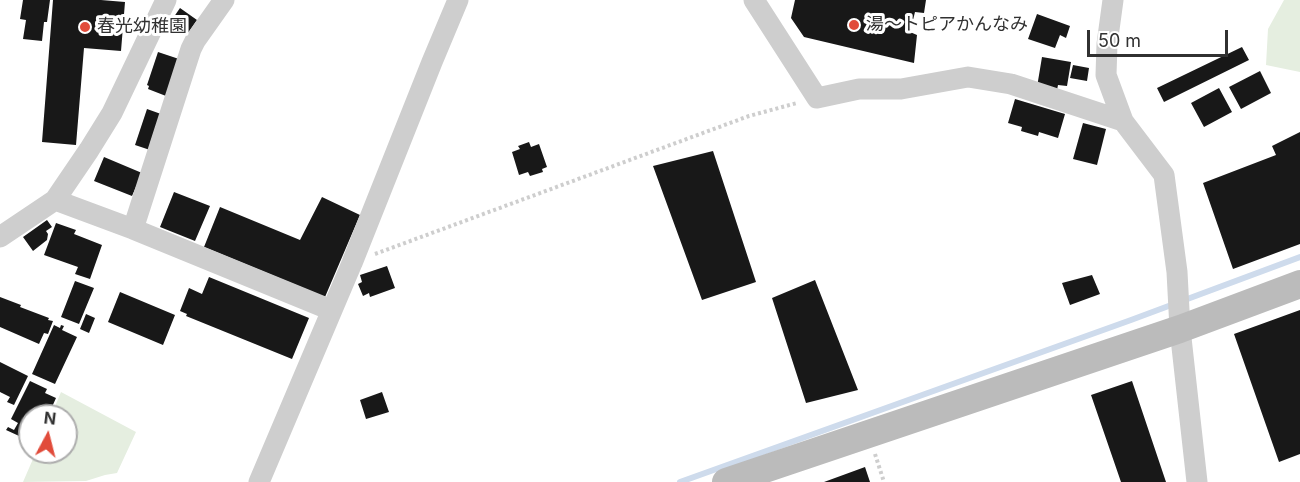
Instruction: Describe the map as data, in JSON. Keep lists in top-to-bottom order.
{
  "places": ["湯～トピアかんなみ", "春光幼稚園"],
  "scale_bar": "50 m",
  "north": "top"
}
